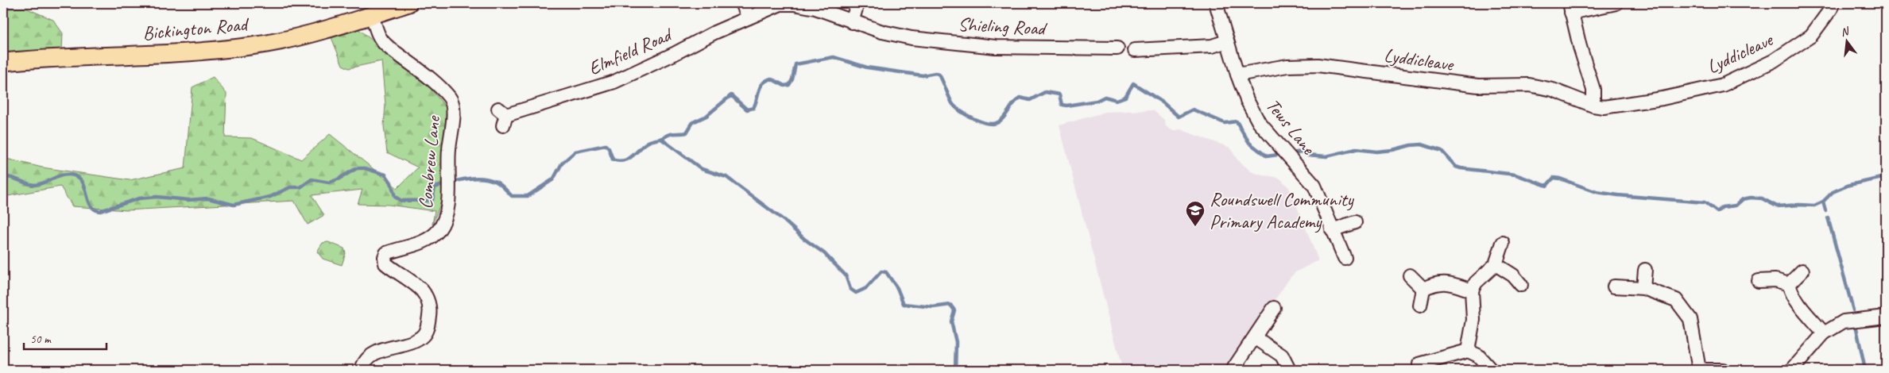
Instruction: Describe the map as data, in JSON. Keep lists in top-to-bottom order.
{
  "streets": {
    "main road": ["Bickington Road"],
    "street": [
      "Shieling Road",
      "Elmfield Road",
      "Lyddicleave",
      "Tews Lane",
      "Combrew Lane"
    ]
  },
  "crossings": [
    ["Shieling Road", "Elmfield Road"],
    ["Bickington Road", "Combrew Lane"],
    ["Lyddicleave", "Tews Lane"]
  ],
  "places": {
    "school or university": ["Roundswell Community Primary Academy"]
  },
  "scale_bar": "50 m",
  "north": "top"
}
